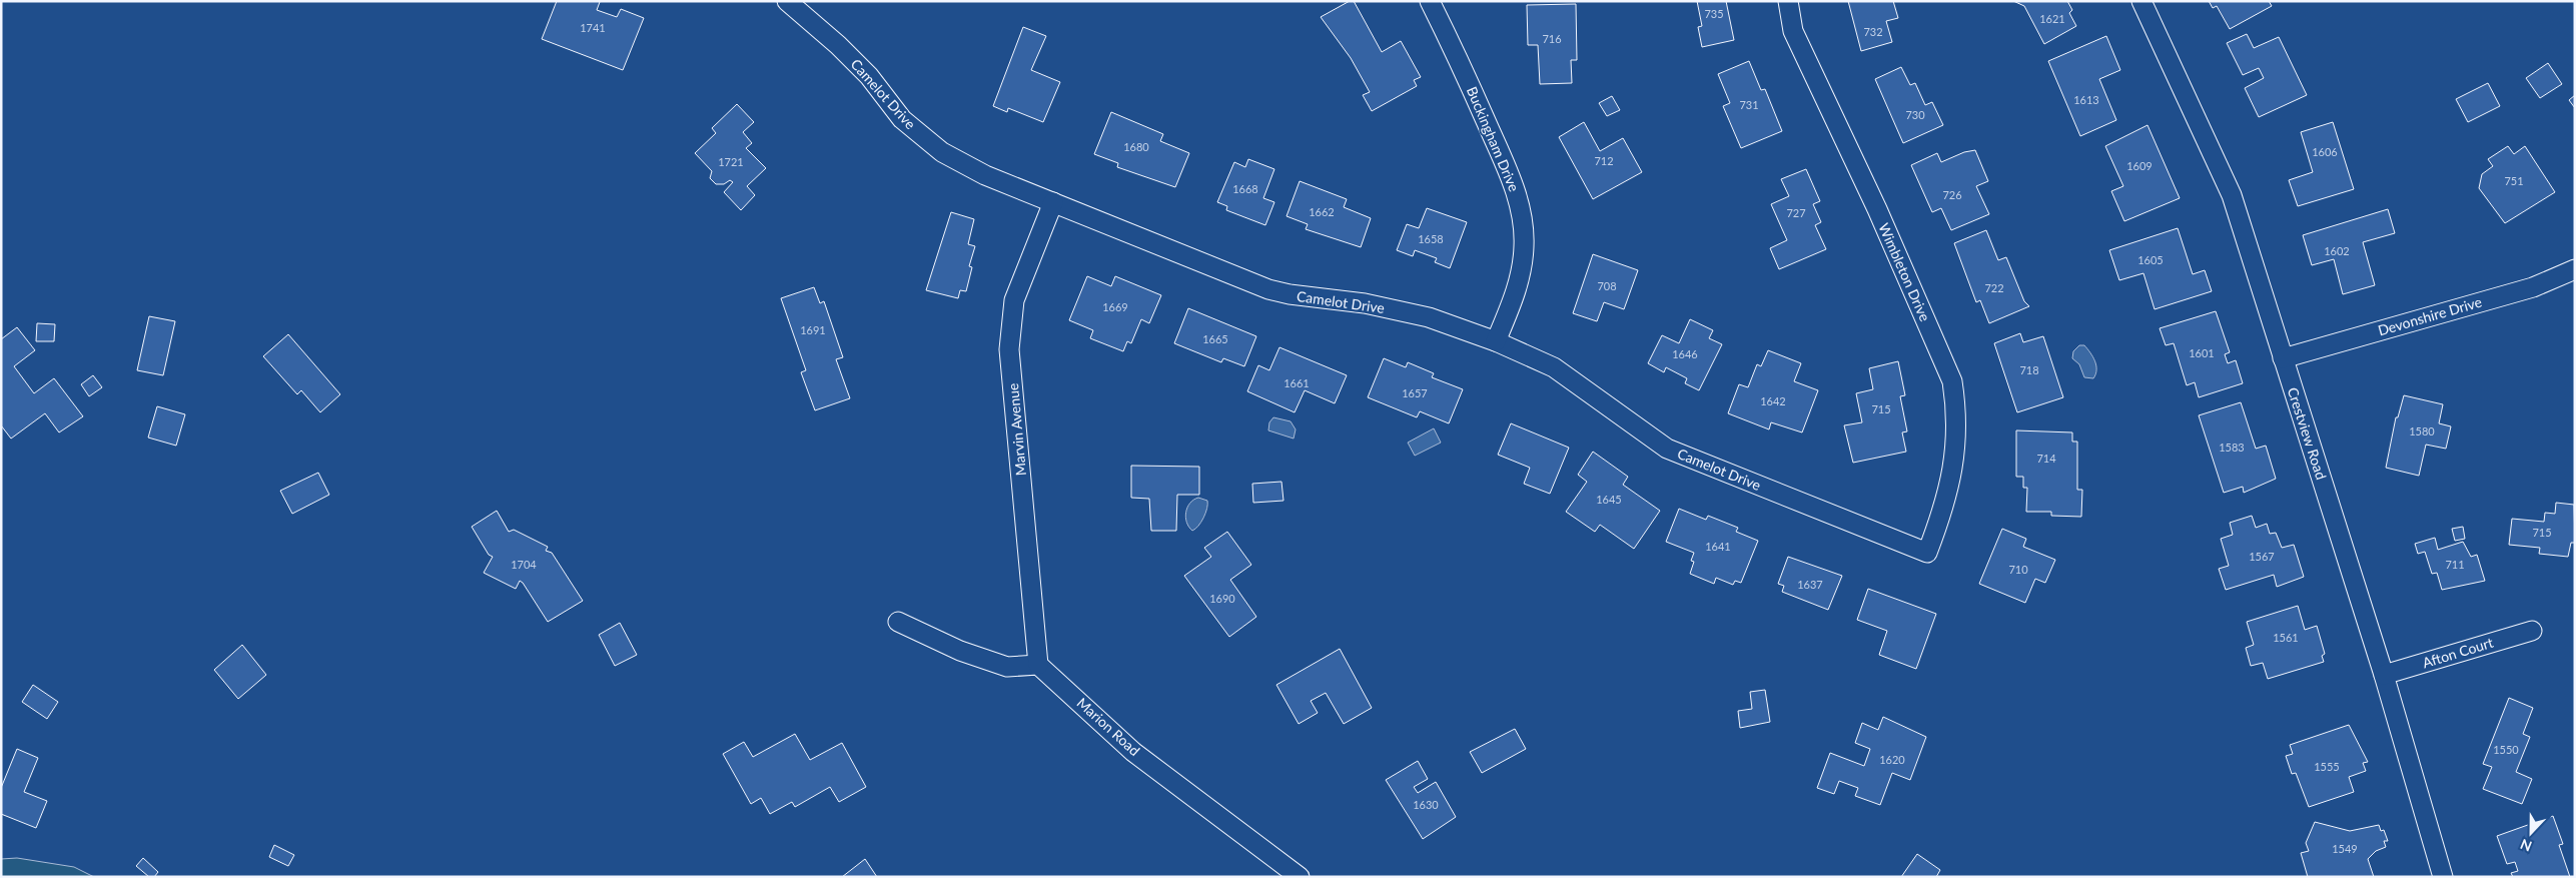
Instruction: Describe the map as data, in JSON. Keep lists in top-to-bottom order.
{
  "streets": {
    "street": [
      "Camelot Drive",
      "Buckingham Drive",
      "Wimbleton Drive",
      "Devonshire Drive",
      "Marvin Avenue",
      "Crestview Road",
      "Afton Court",
      "Marion Road"
    ]
  },
  "crossings": [
    ["Camelot Drive", "Buckingham Drive"],
    ["Camelot Drive", "Wimbleton Drive"],
    ["Camelot Drive", "Marvin Avenue"],
    ["Devonshire Drive", "Crestview Road"],
    ["Marvin Avenue", "Marion Road"],
    ["Crestview Road", "Afton Court"]
  ],
  "house_numbers": [
    "735",
    "1621",
    "1741",
    "732",
    "716",
    "1613",
    "731",
    "730",
    "1680",
    "1606",
    "712",
    "1721",
    "1609",
    "751",
    "1668",
    "726",
    "1662",
    "727",
    "1658",
    "1602",
    "1605",
    "708",
    "722",
    "1669",
    "1691",
    "1665",
    "1601",
    "1646",
    "718",
    "1661",
    "1657",
    "1642",
    "715",
    "1580",
    "1583",
    "714",
    "1645",
    "715",
    "1641",
    "1567",
    "1704",
    "711",
    "710",
    "1637",
    "1690",
    "1561",
    "1550",
    "1620",
    "1555",
    "1630",
    "1549"
  ],
  "north": "bottom"
}
